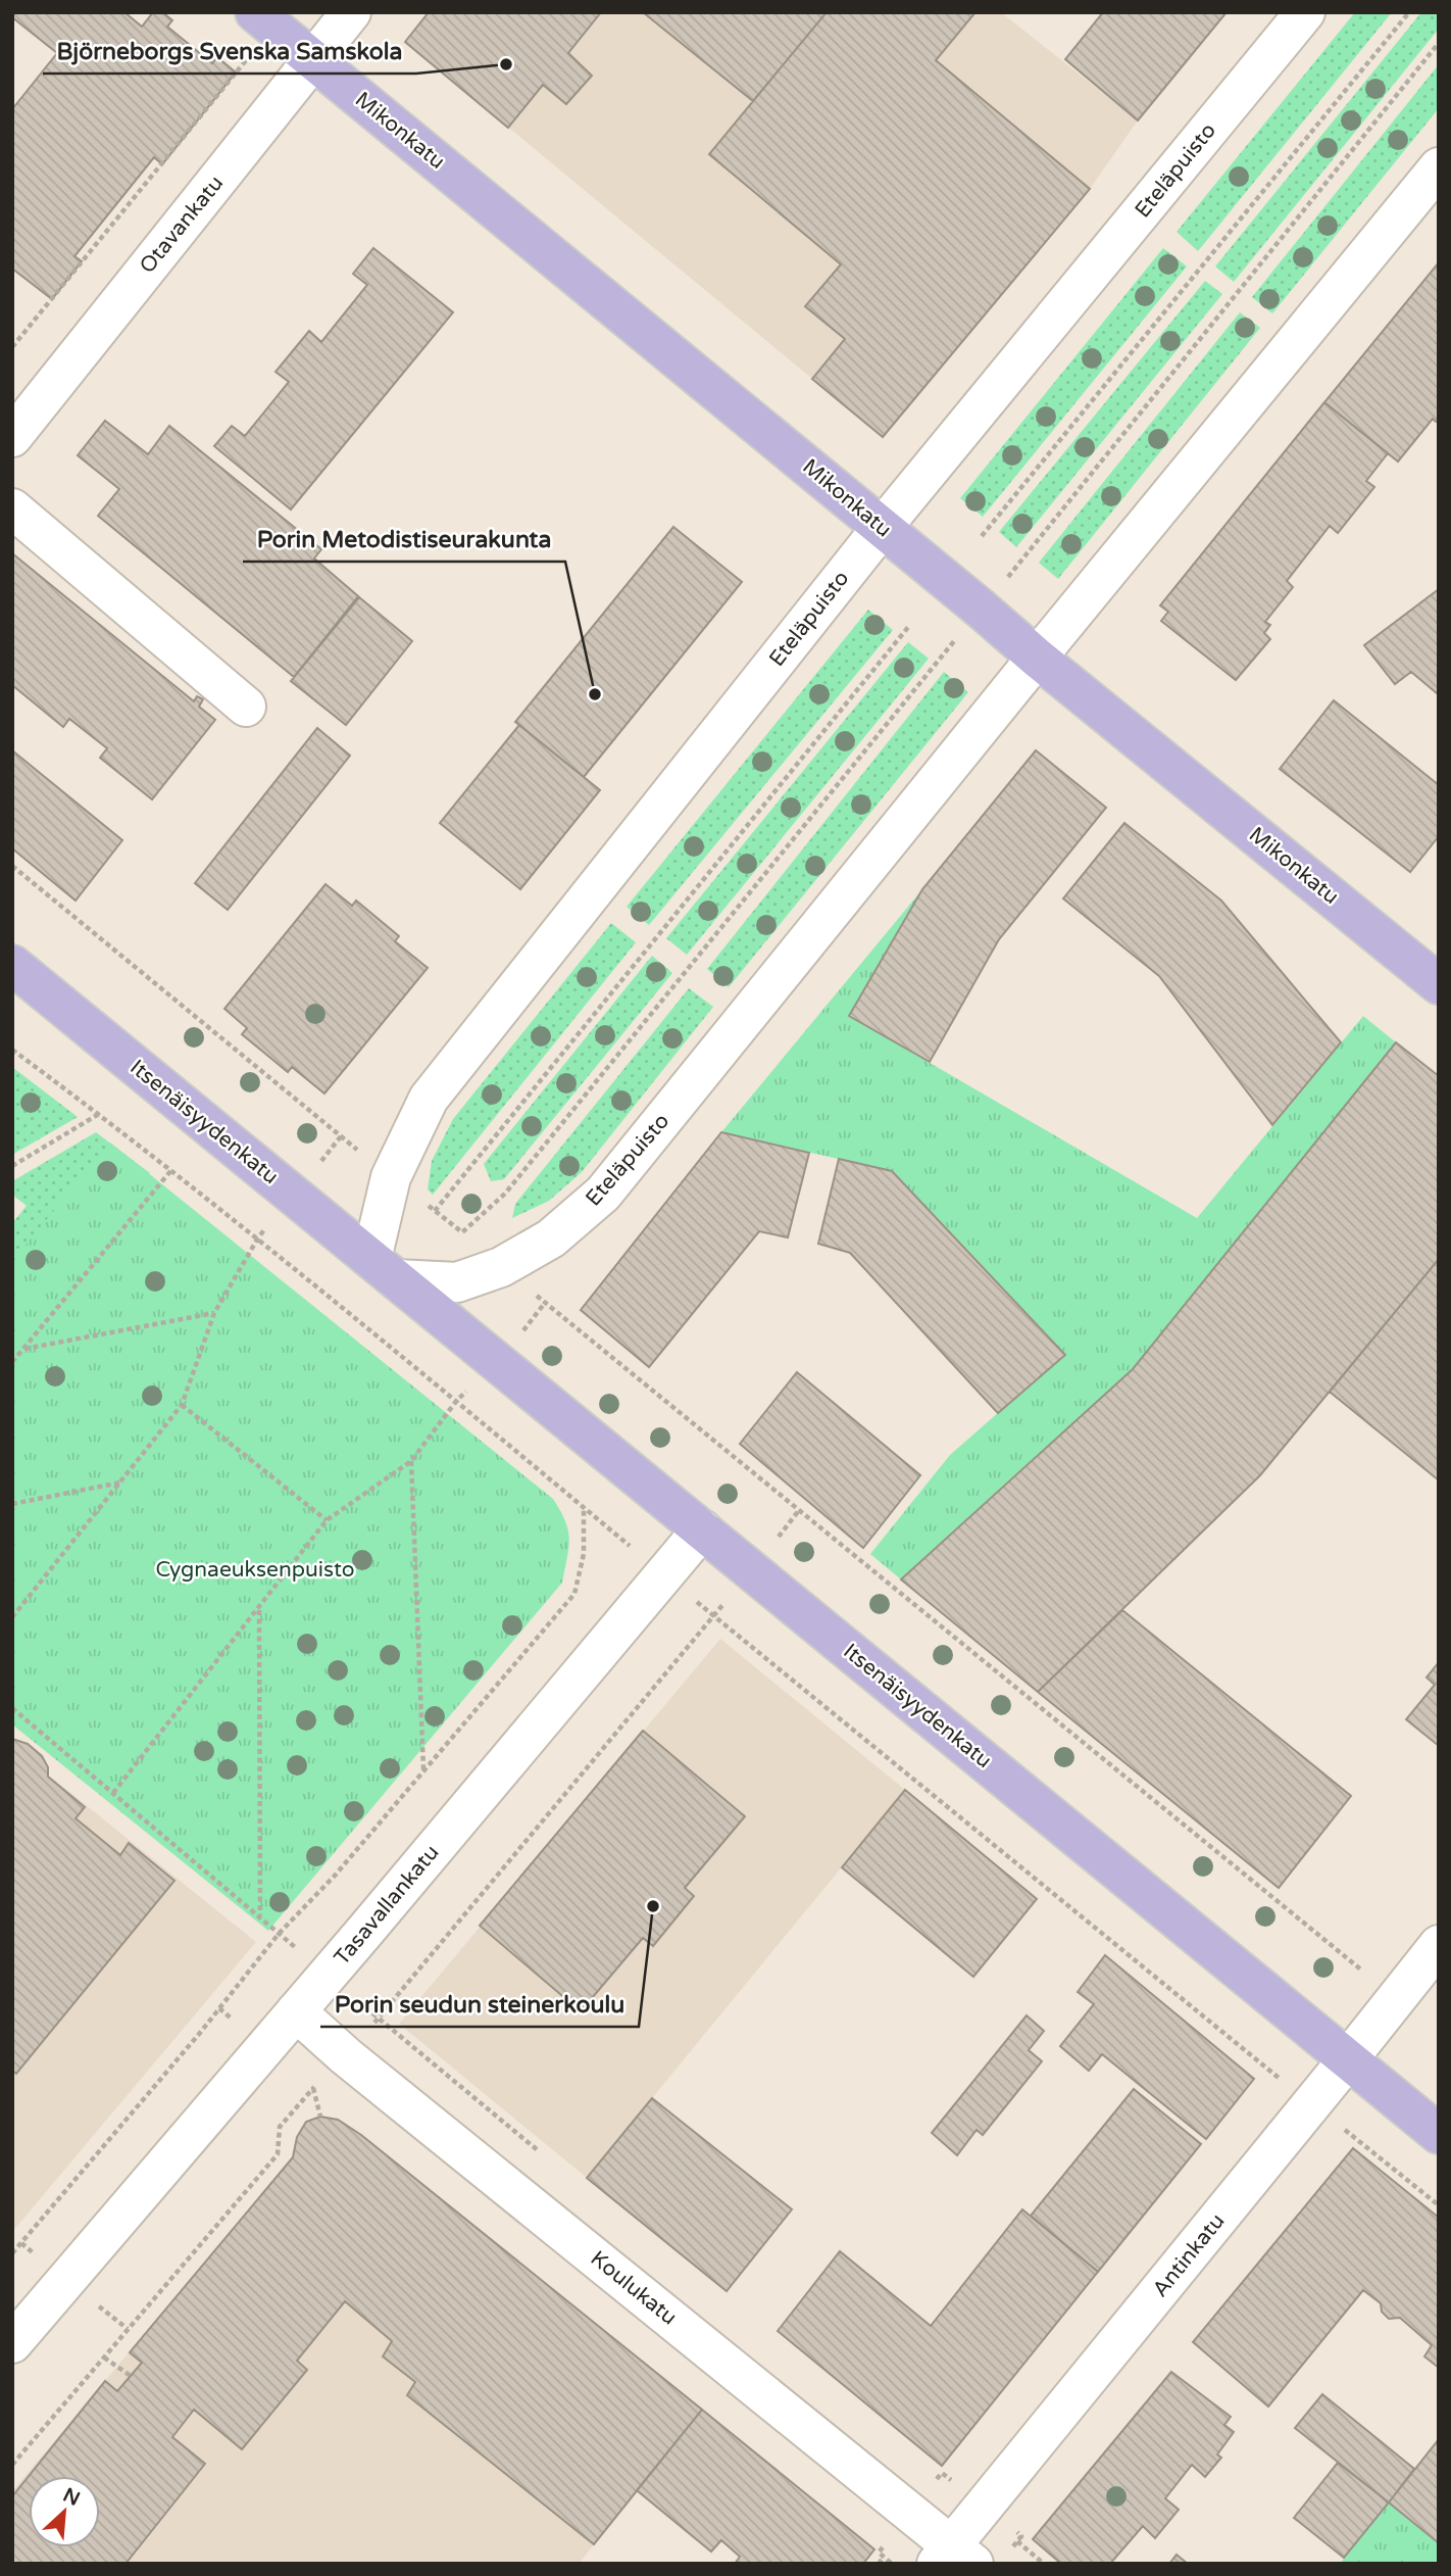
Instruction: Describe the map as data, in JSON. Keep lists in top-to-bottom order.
{
  "streets": {
    "main road": ["Mikonkatu", "Itsenäisyydenkatu"],
    "street": [
      "Eteläpuisto",
      "Otavankatu",
      "Tasavallankatu",
      "Antinkatu",
      "Koulukatu"
    ]
  },
  "crossings": [
    ["Mikonkatu", "Eteläpuisto"],
    ["Mikonkatu", "Otavankatu"],
    ["Eteläpuisto", "Itsenäisyydenkatu"],
    ["Itsenäisyydenkatu", "Tasavallankatu"],
    ["Itsenäisyydenkatu", "Antinkatu"],
    ["Tasavallankatu", "Koulukatu"],
    ["Antinkatu", "Koulukatu"]
  ],
  "parks": ["Cygnaeuksenpuisto"],
  "places": ["Björneborgs Svenska Samskola", "Porin Metodistiseurakunta", "Porin seudun steinerkoulu"],
  "north": "top right"
}
